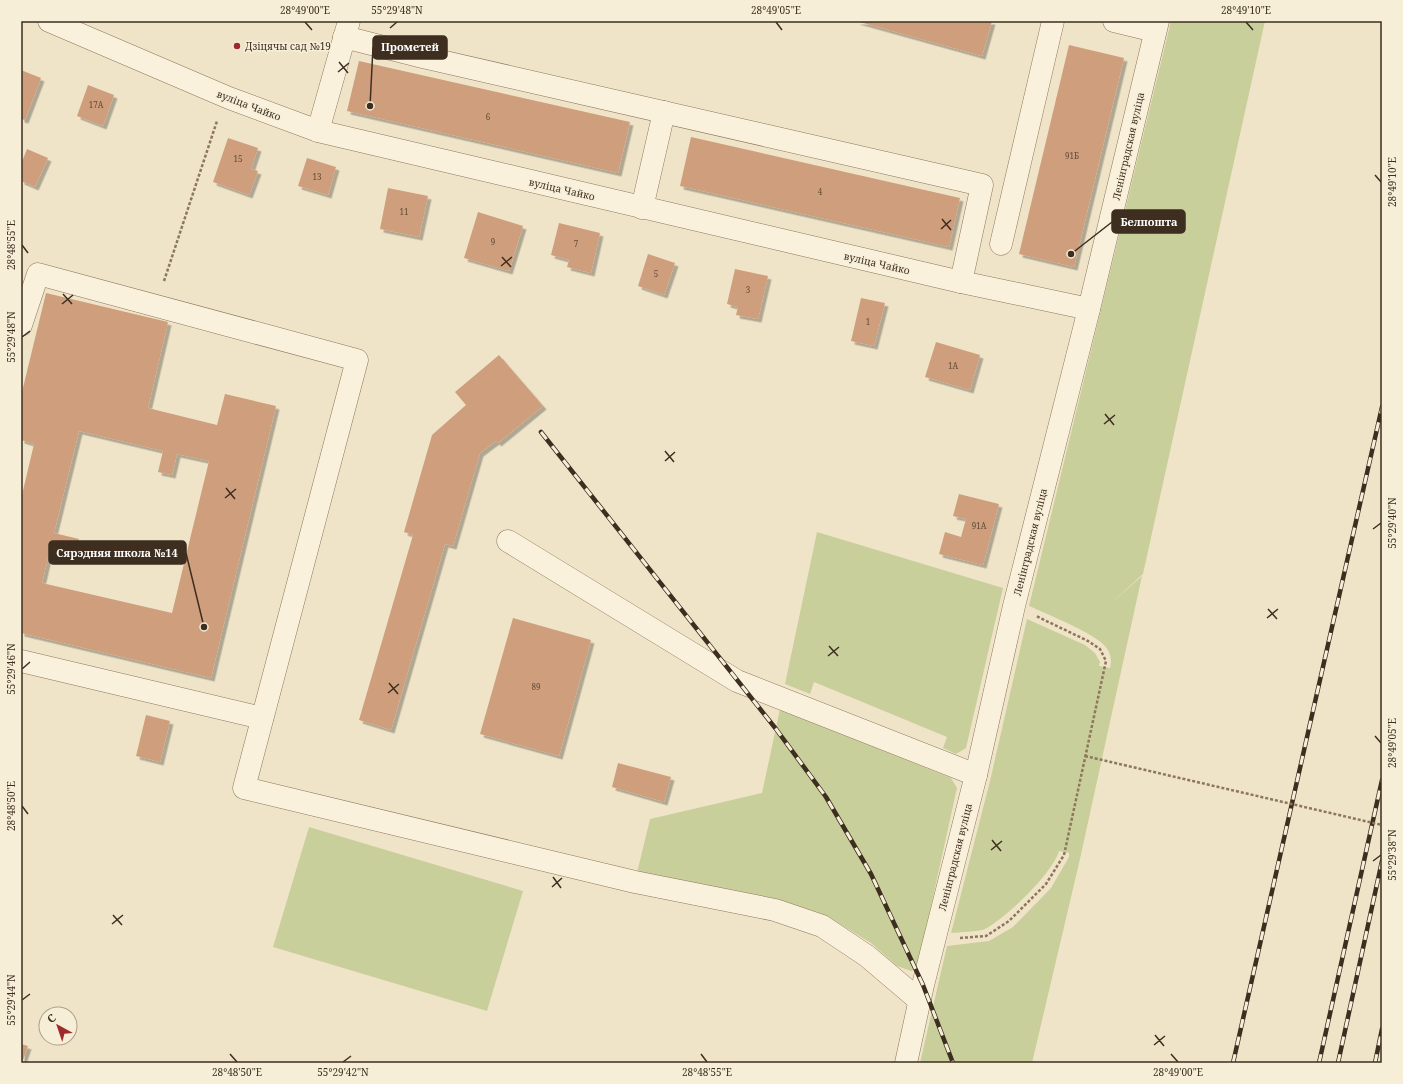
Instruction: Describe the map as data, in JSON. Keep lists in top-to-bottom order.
{
  "streets": {
    "street": ["вуліца Чайко", "Ленінградская вуліца"]
  },
  "crossings": [
    ["вуліца Чайко", "Ленінградская вуліца"]
  ],
  "places": [
    "Дзіцячы сад №19",
    "Прометей",
    "Белпошта",
    "Сярэдняя школа №14"
  ],
  "house_numbers": [
    "17А",
    "6",
    "91Б",
    "15",
    "13",
    "4",
    "11",
    "9",
    "7",
    "5",
    "3",
    "1",
    "1А",
    "91А",
    "89"
  ],
  "north": "top left",
  "coordinates": [
    "28°49'00\"E",
    "55°29'48\"N",
    "28°49'05\"E",
    "28°49'10\"E",
    "28°48'55\"E",
    "55°29'40\"N",
    "55°29'46\"N",
    "28°48'50\"E",
    "55°29'38\"N",
    "55°29'44\"N",
    "55°29'42\"N"
  ]
}
